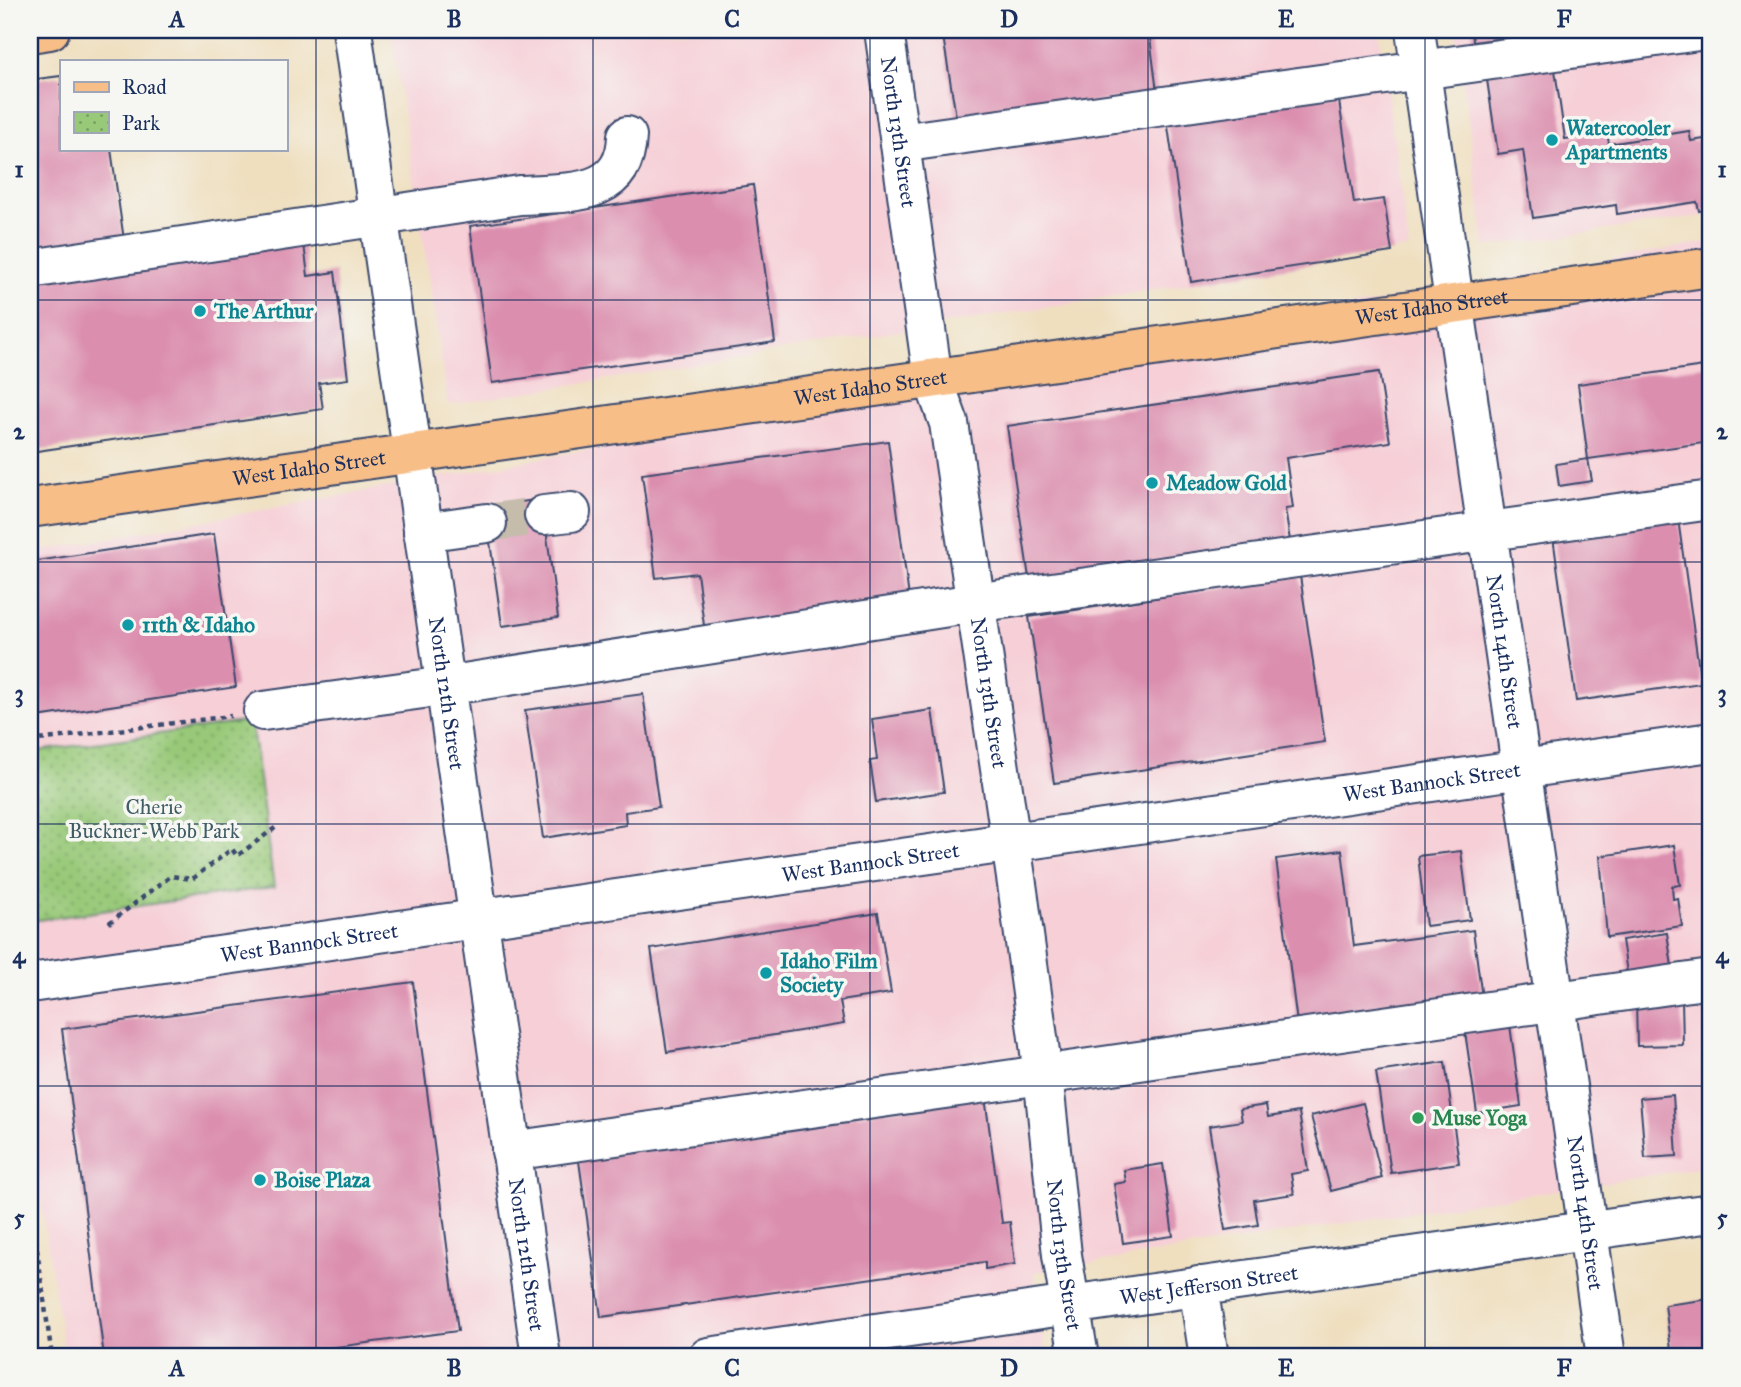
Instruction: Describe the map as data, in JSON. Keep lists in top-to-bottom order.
{
  "streets": {
    "main road": ["West Idaho Street"],
    "street": [
      "North 13th Street",
      "North 14th Street",
      "North 12th Street",
      "West Bannock Street",
      "West Jefferson Street"
    ]
  },
  "crossings": [
    ["North 13th Street", "West Idaho Street"],
    ["North 13th Street", "West Bannock Street"],
    ["North 13th Street", "West Jefferson Street"],
    ["West Idaho Street", "North 14th Street"],
    ["West Idaho Street", "North 12th Street"],
    ["North 14th Street", "West Bannock Street"],
    ["North 14th Street", "West Jefferson Street"],
    ["North 12th Street", "West Bannock Street"]
  ],
  "parks": ["Cherie Buckner-Webb Park"],
  "places": [
    "Watercooler Apartments",
    "The Arthur",
    "Meadow Gold",
    "11th & Idaho",
    "Idaho Film Society",
    "Muse Yoga",
    "Boise Plaza"
  ],
  "legend": ["Road", "Park"],
  "grid": {
    "columns": [
      "A",
      "B",
      "C",
      "D",
      "E",
      "F"
    ],
    "rows": [
      "1",
      "2",
      "3",
      "4",
      "5"
    ]
  }
}
